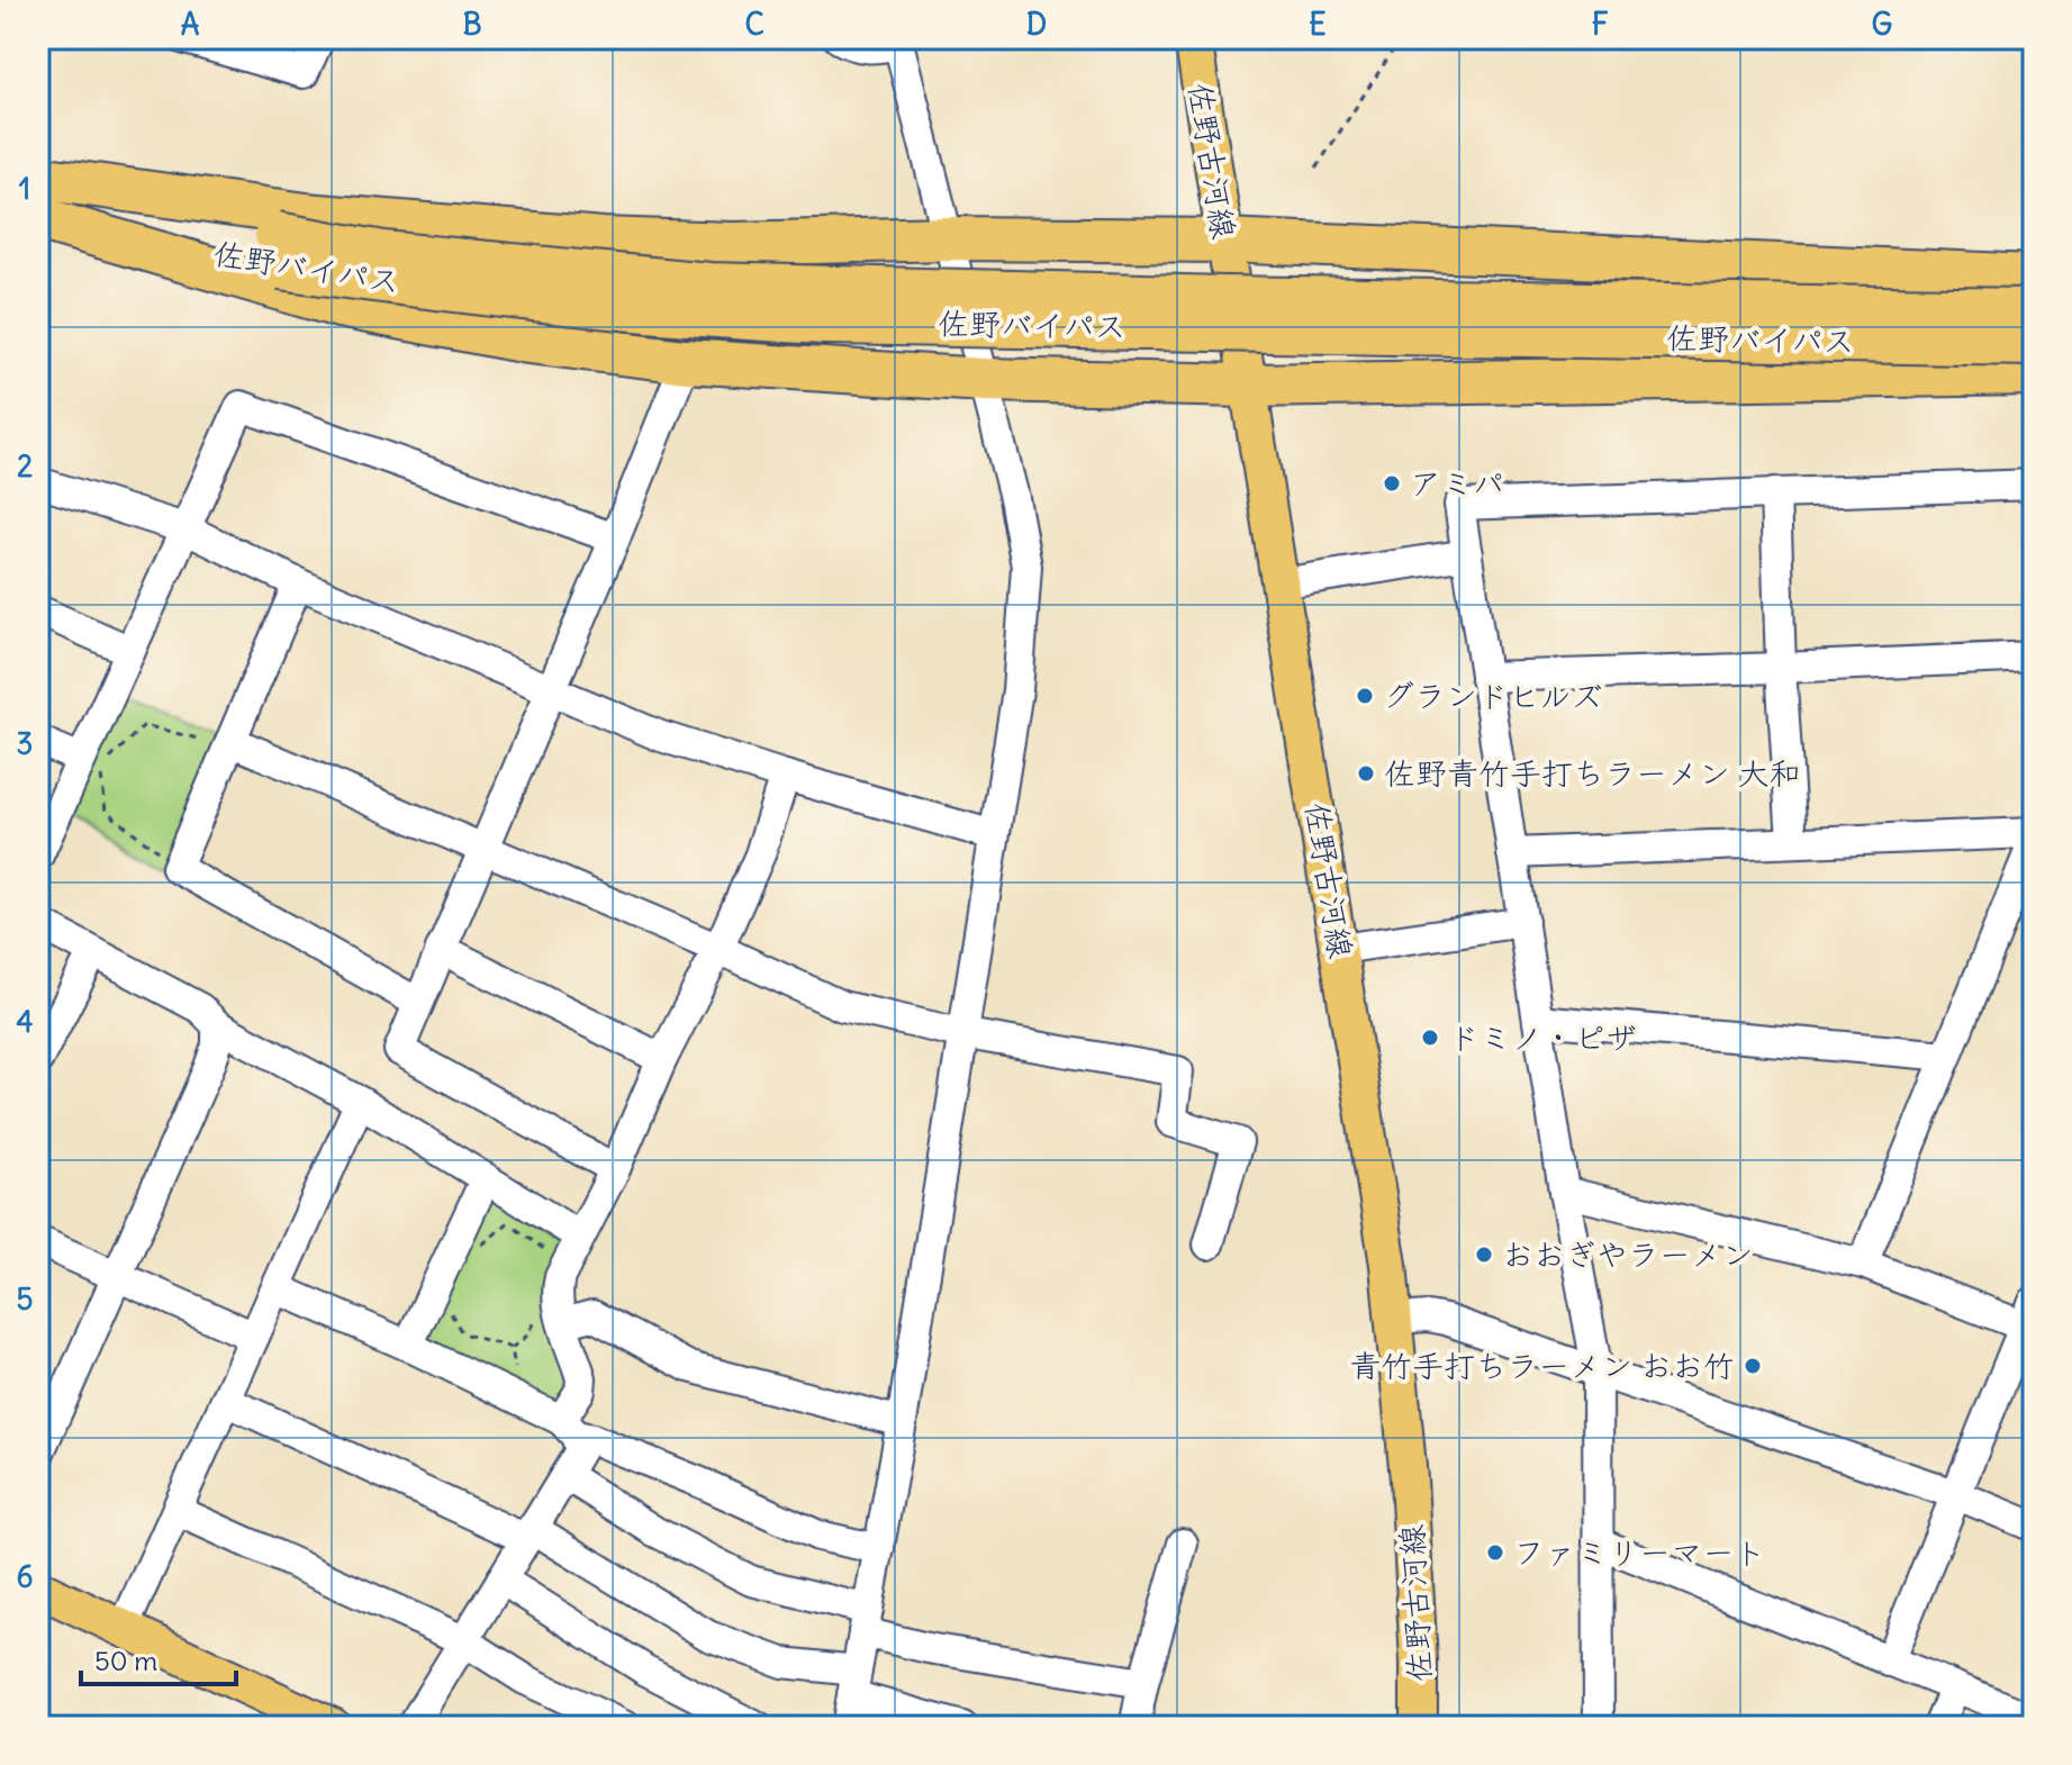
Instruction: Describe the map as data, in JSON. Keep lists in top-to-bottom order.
{
  "streets": {
    "highway": ["佐野バイパス"],
    "main road": ["佐野古河線"]
  },
  "places": [
    "アミパ",
    "グランドヒルズ",
    "佐野青竹手打ちラーメン 大和",
    "ドミノ・ピザ",
    "おおぎやラーメン",
    "青竹手打ちラーメン おお竹",
    "ファミリーマート"
  ],
  "scale_bar": "50 m",
  "grid": {
    "columns": [
      "A",
      "B",
      "C",
      "D",
      "E",
      "F",
      "G"
    ],
    "rows": [
      "1",
      "2",
      "3",
      "4",
      "5",
      "6"
    ]
  }
}
